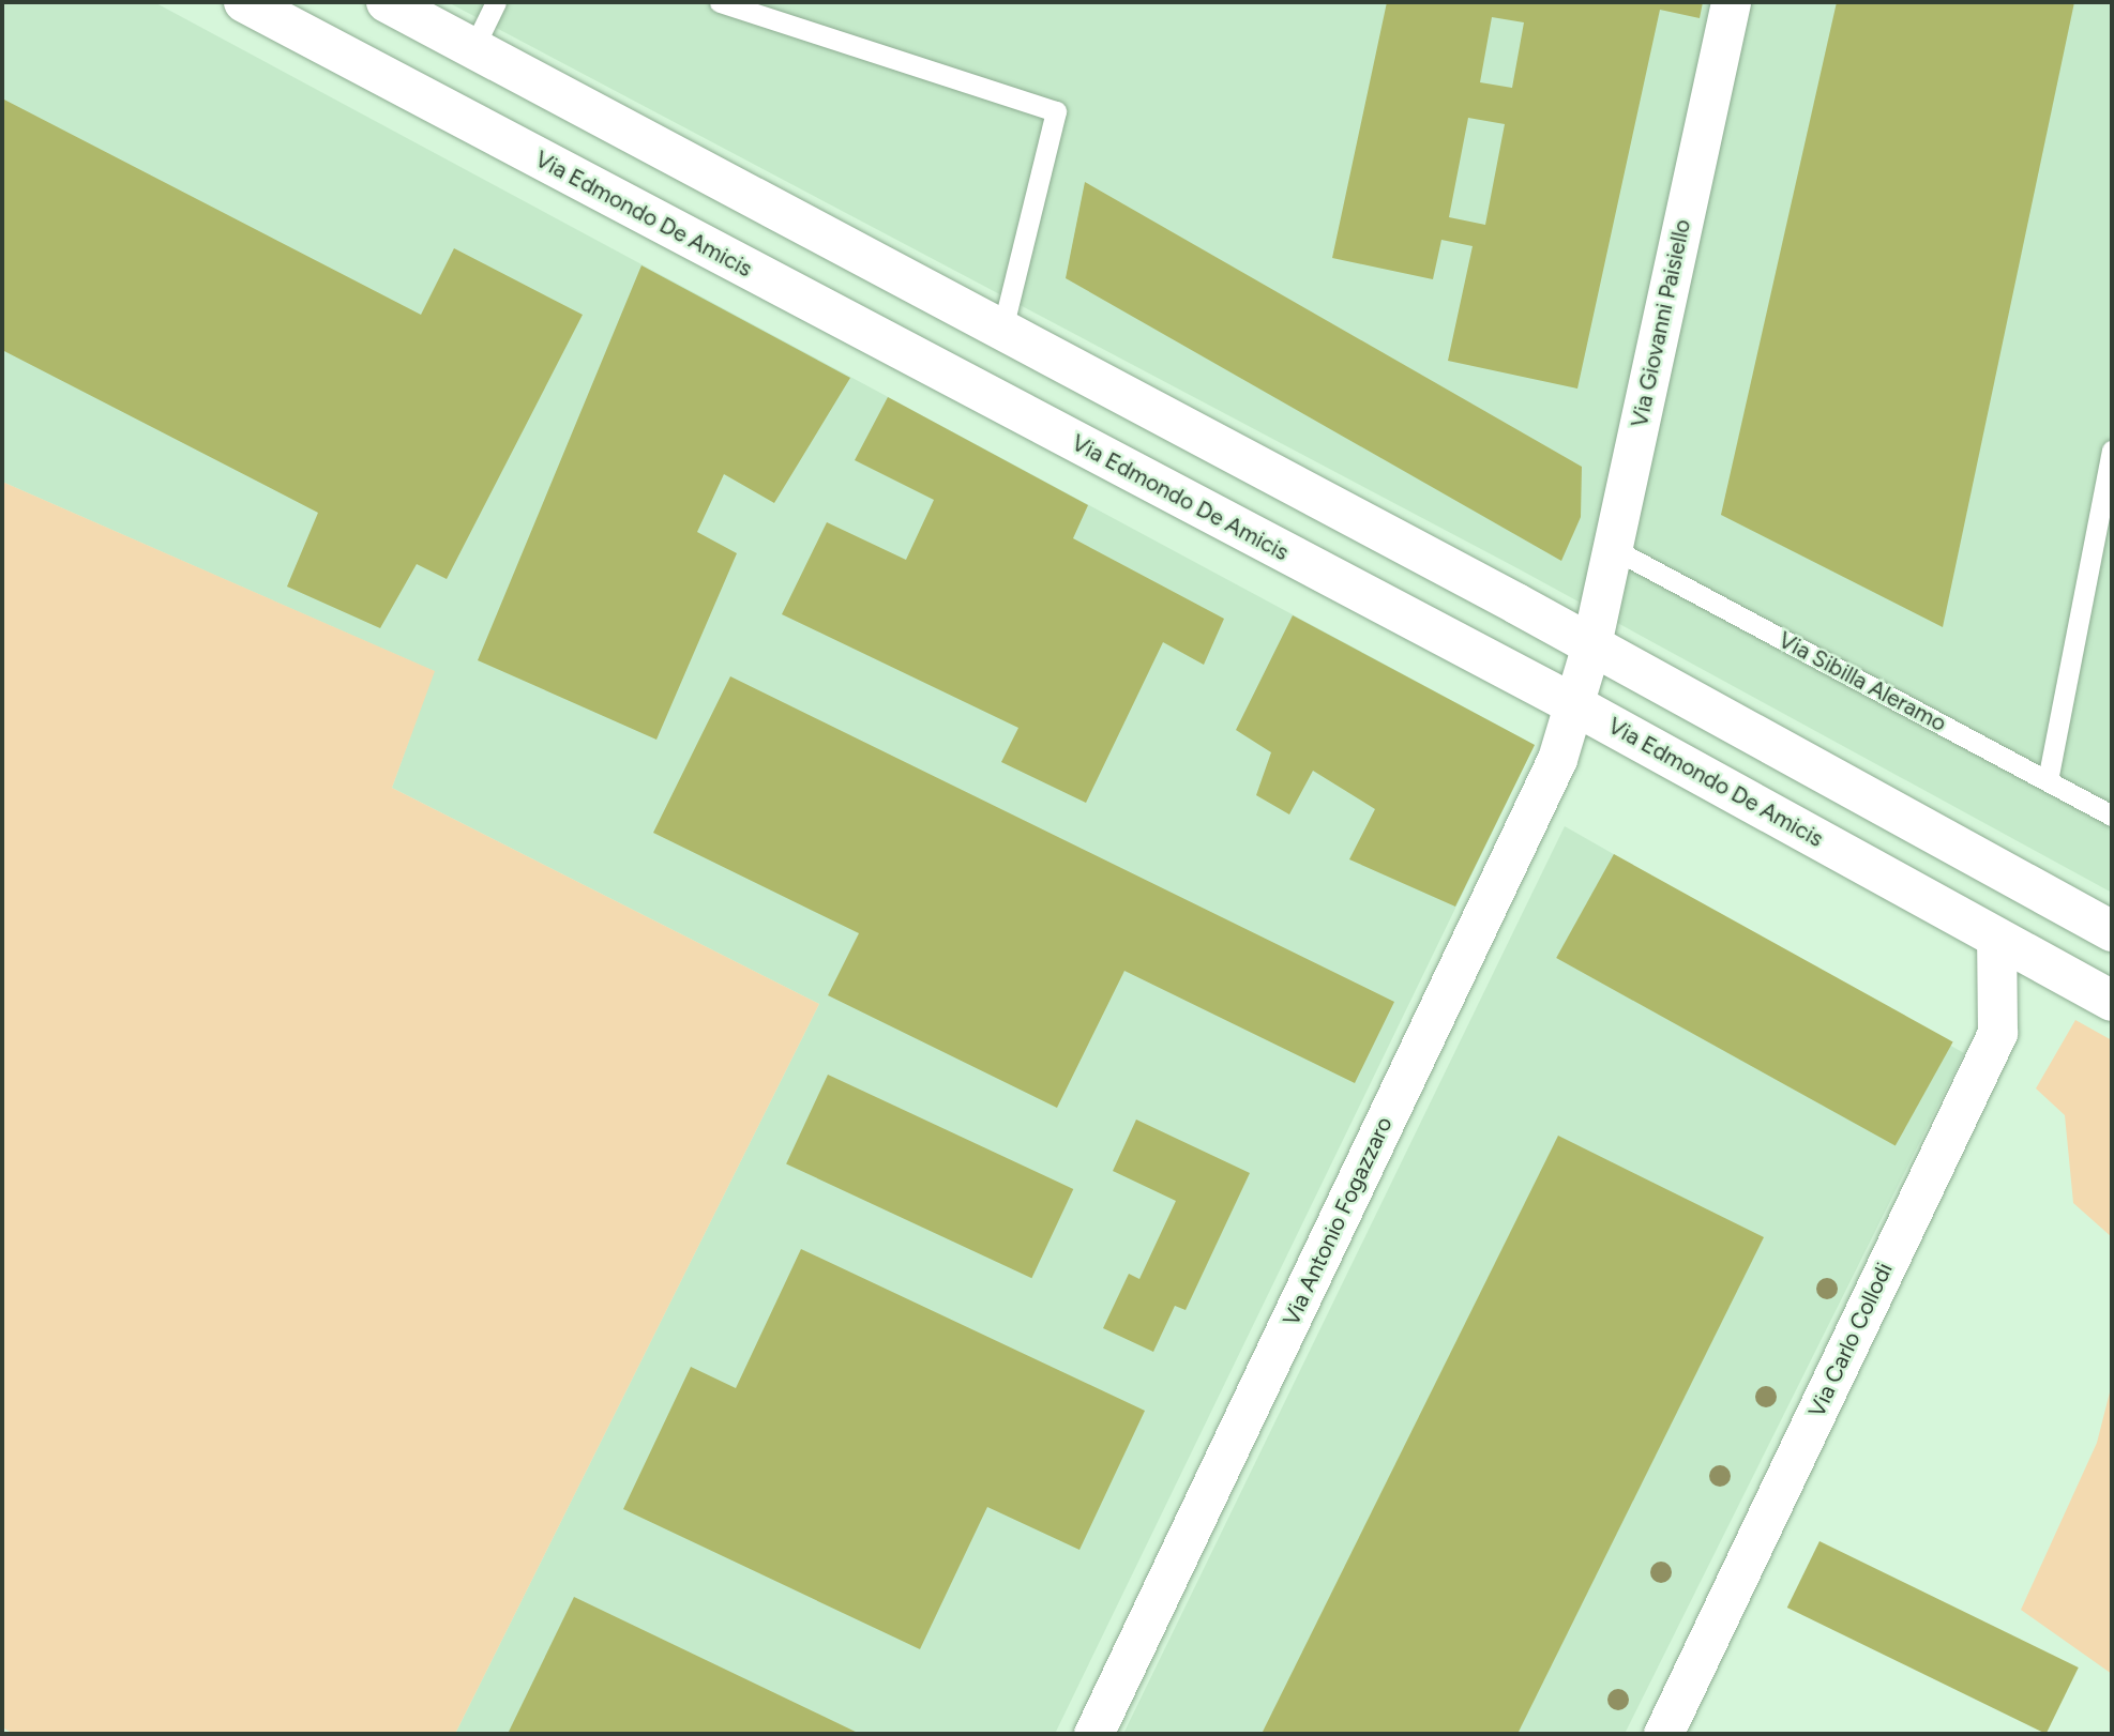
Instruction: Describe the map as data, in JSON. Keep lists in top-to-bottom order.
{
  "streets": {
    "main road": ["Via Edmondo De Amicis"],
    "street": ["Via Giovanni Paisiello", "Via Antonio Fogazzaro", "Via Carlo Collodi"],
    "lane": ["Via Sibilla Aleramo"]
  },
  "crossings": [
    ["Via Edmondo De Amicis", "Via Antonio Fogazzaro"],
    ["Via Edmondo De Amicis", "Via Carlo Collodi"],
    ["Via Giovanni Paisiello", "Via Sibilla Aleramo"],
    ["Via Giovanni Paisiello", "Via Antonio Fogazzaro"]
  ]
}
